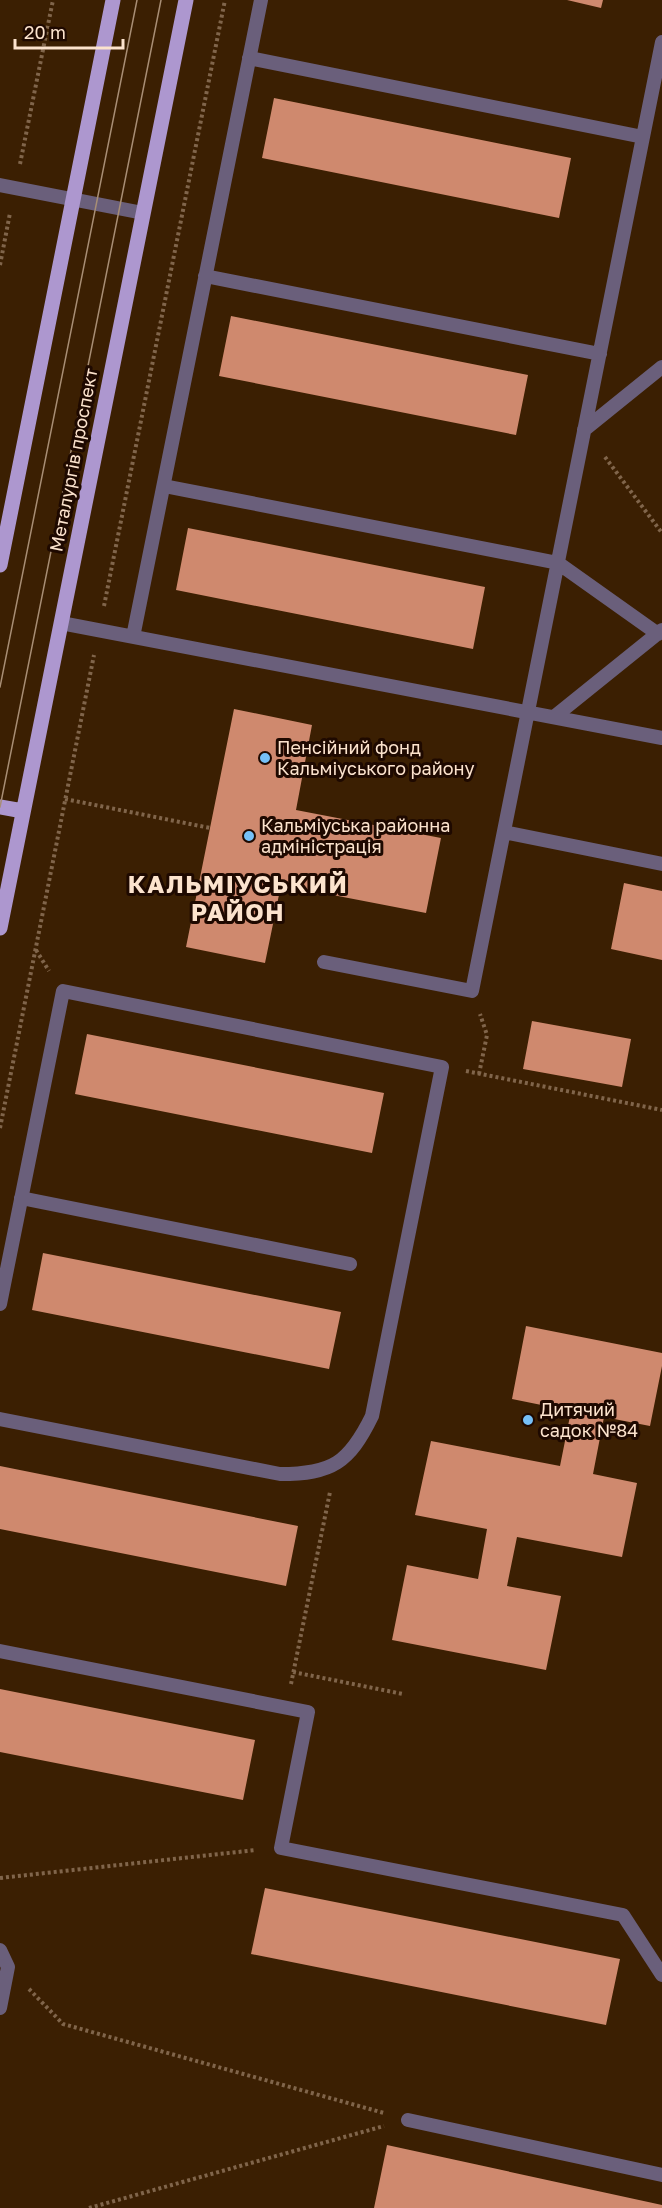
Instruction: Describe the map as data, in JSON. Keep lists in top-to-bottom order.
{
  "streets": {
    "main road": ["Металургів проспект"]
  },
  "districts": ["КАЛЬМІУСЬКИЙ РАЙОН"],
  "places": ["Пенсійний фонд Кальміуського району", "Кальміуська районна адміністрація", "Дитячий садок №84"],
  "scale_bar": "20 m"
}
